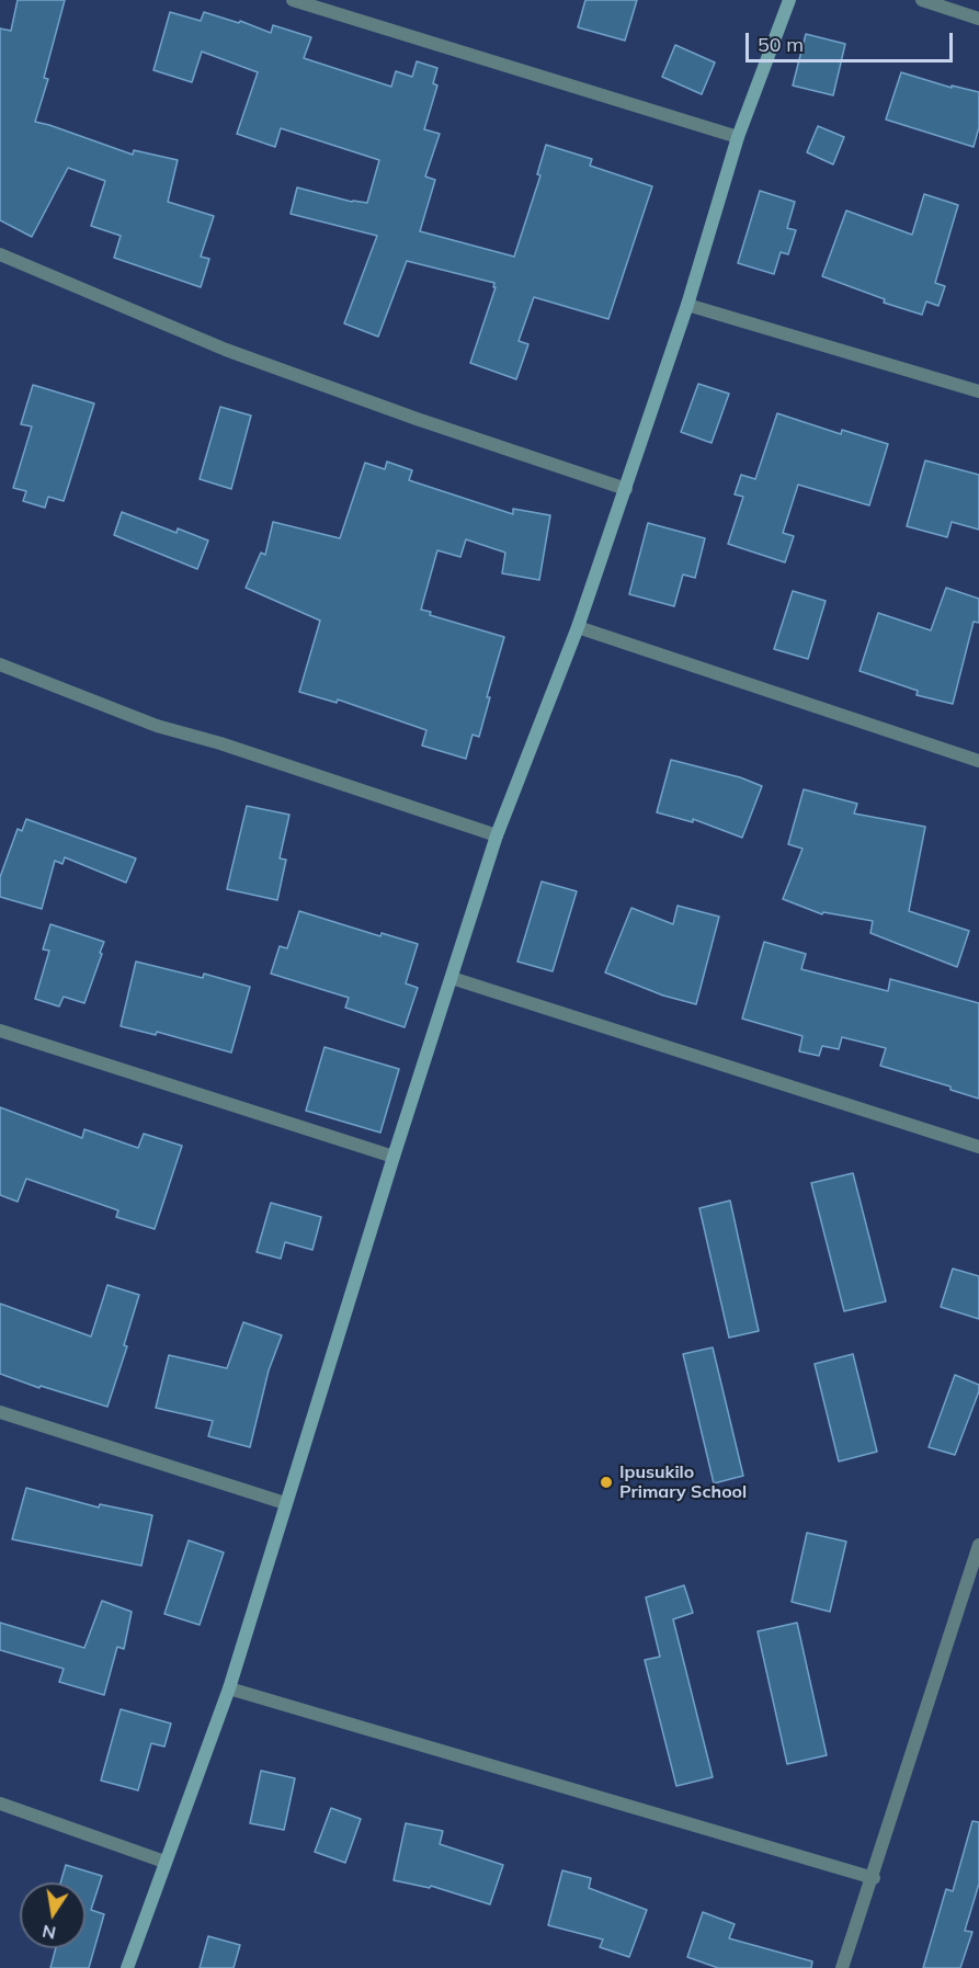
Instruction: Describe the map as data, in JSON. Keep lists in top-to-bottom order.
{
  "places": ["Ipusukilo Primary School"],
  "scale_bar": "50 m",
  "north": "bottom"
}
